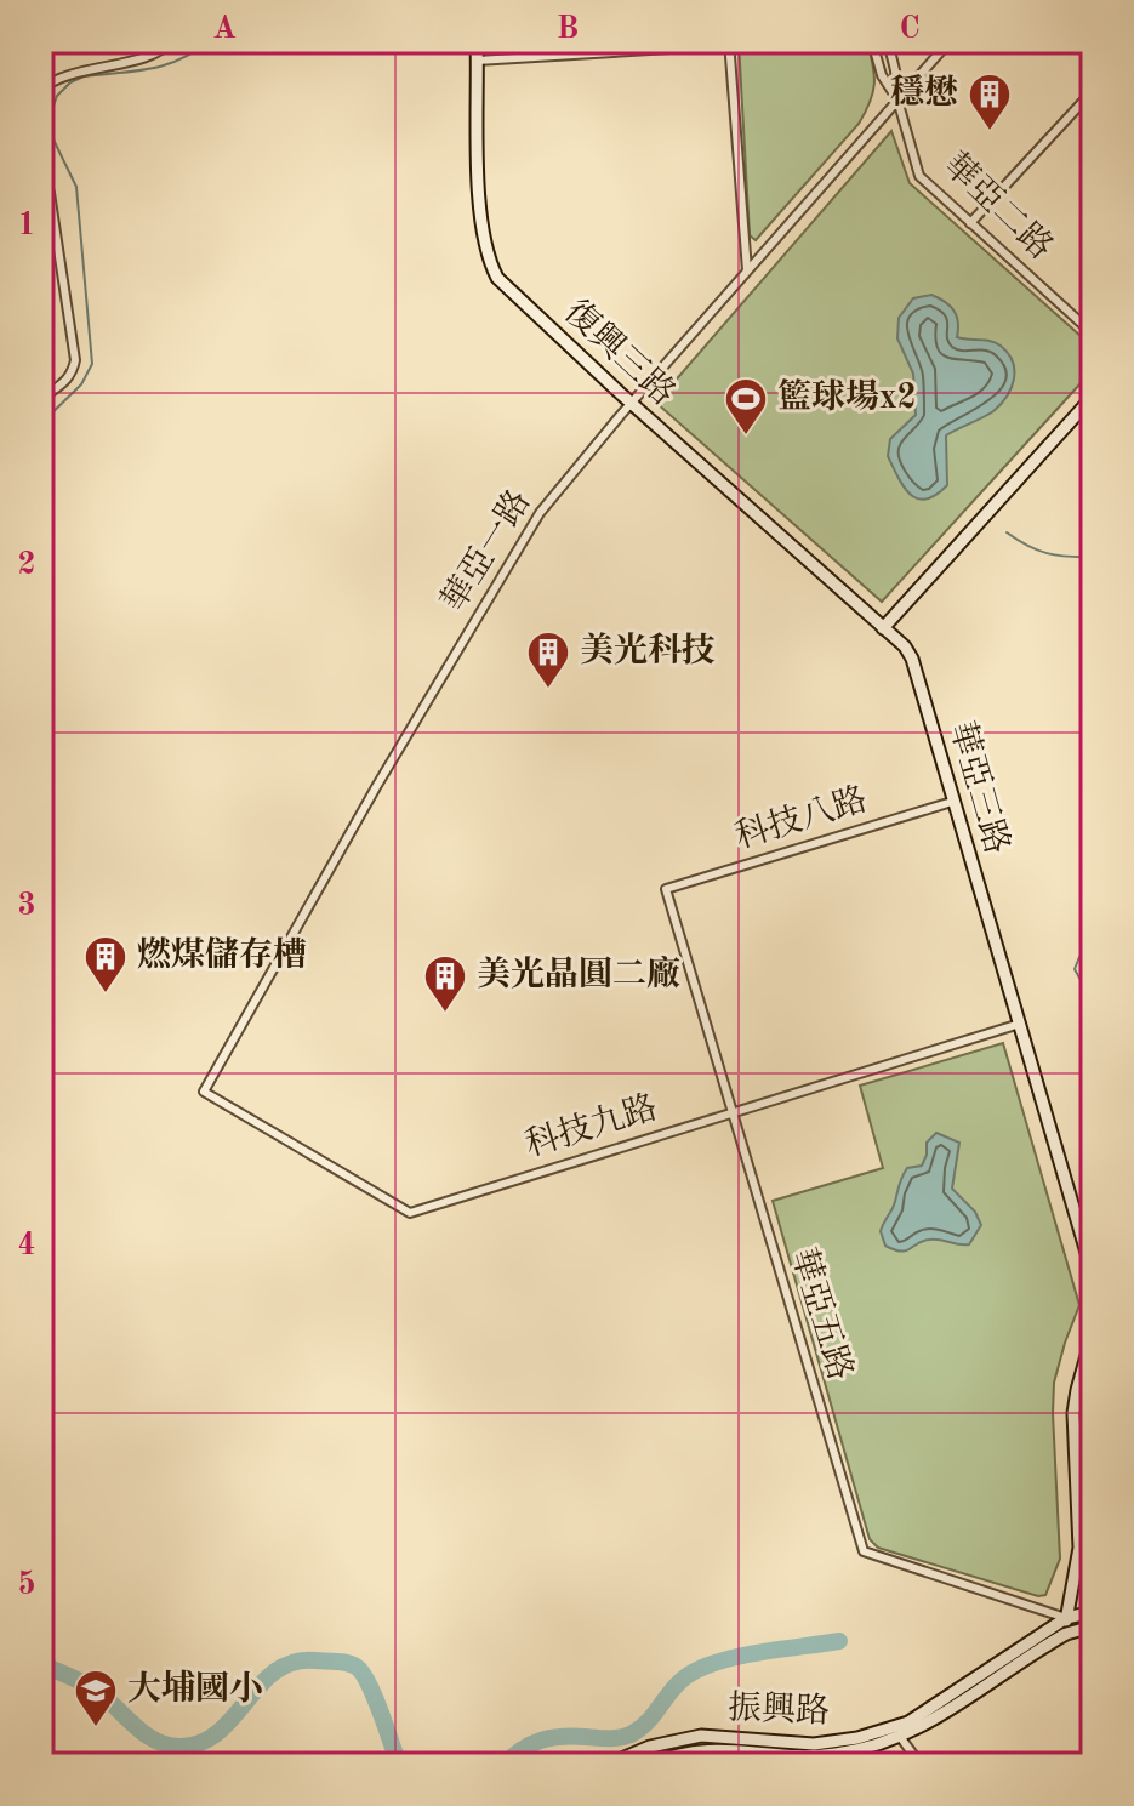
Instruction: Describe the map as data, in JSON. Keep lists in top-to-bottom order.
{
  "streets": {
    "street": [
      "華亞二路",
      "復興三路",
      "華亞一路",
      "華亞三路",
      "科技八路",
      "科技九路",
      "華亞五路",
      "振興路"
    ]
  },
  "crossings": [
    ["華亞二路", "華亞一路"],
    ["復興三路", "華亞一路"],
    ["復興三路", "華亞三路"],
    ["華亞一路", "科技九路"],
    ["華亞三路", "科技八路"],
    ["華亞三路", "科技九路"],
    ["科技八路", "華亞五路"],
    ["科技九路", "華亞五路"],
    ["華亞五路", "振興路"]
  ],
  "places": {
    "building": [
      "穩懋",
      "美光科技",
      "燃煤儲存槽",
      "美光晶圓二廠"
    ],
    "sports": ["籃球場x2"],
    "school or university": ["大埔國小"]
  },
  "grid": {
    "columns": ["A", "B", "C"],
    "rows": [
      "1",
      "2",
      "3",
      "4",
      "5"
    ]
  }
}
